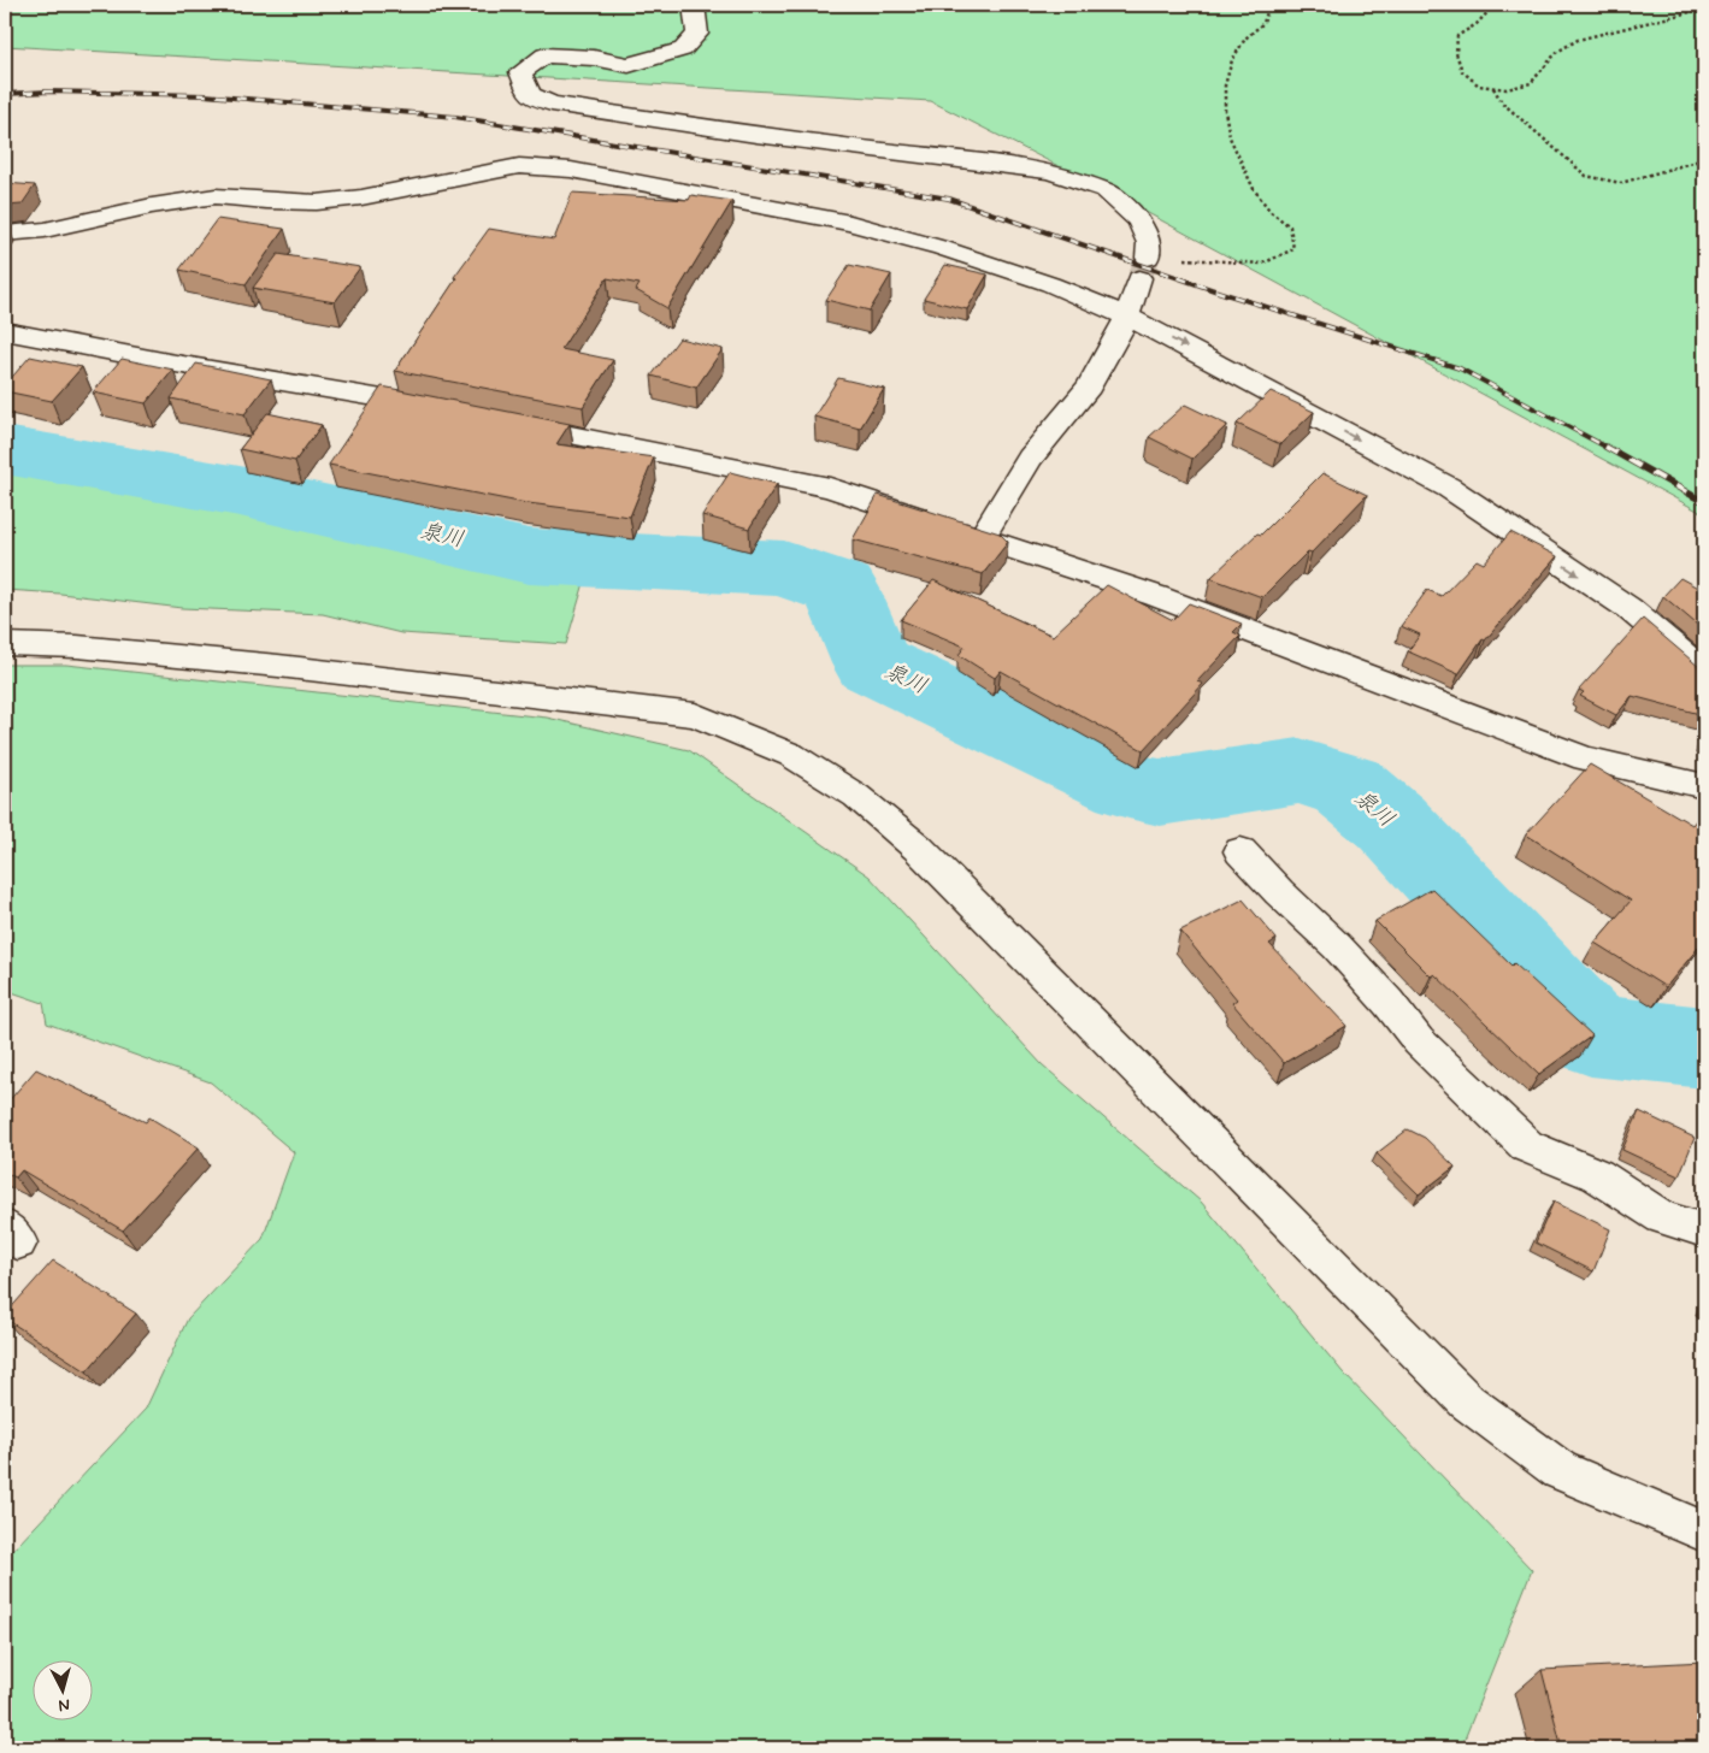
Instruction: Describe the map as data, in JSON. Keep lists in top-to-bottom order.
{
  "water": ["泉川"],
  "north": "bottom"
}
